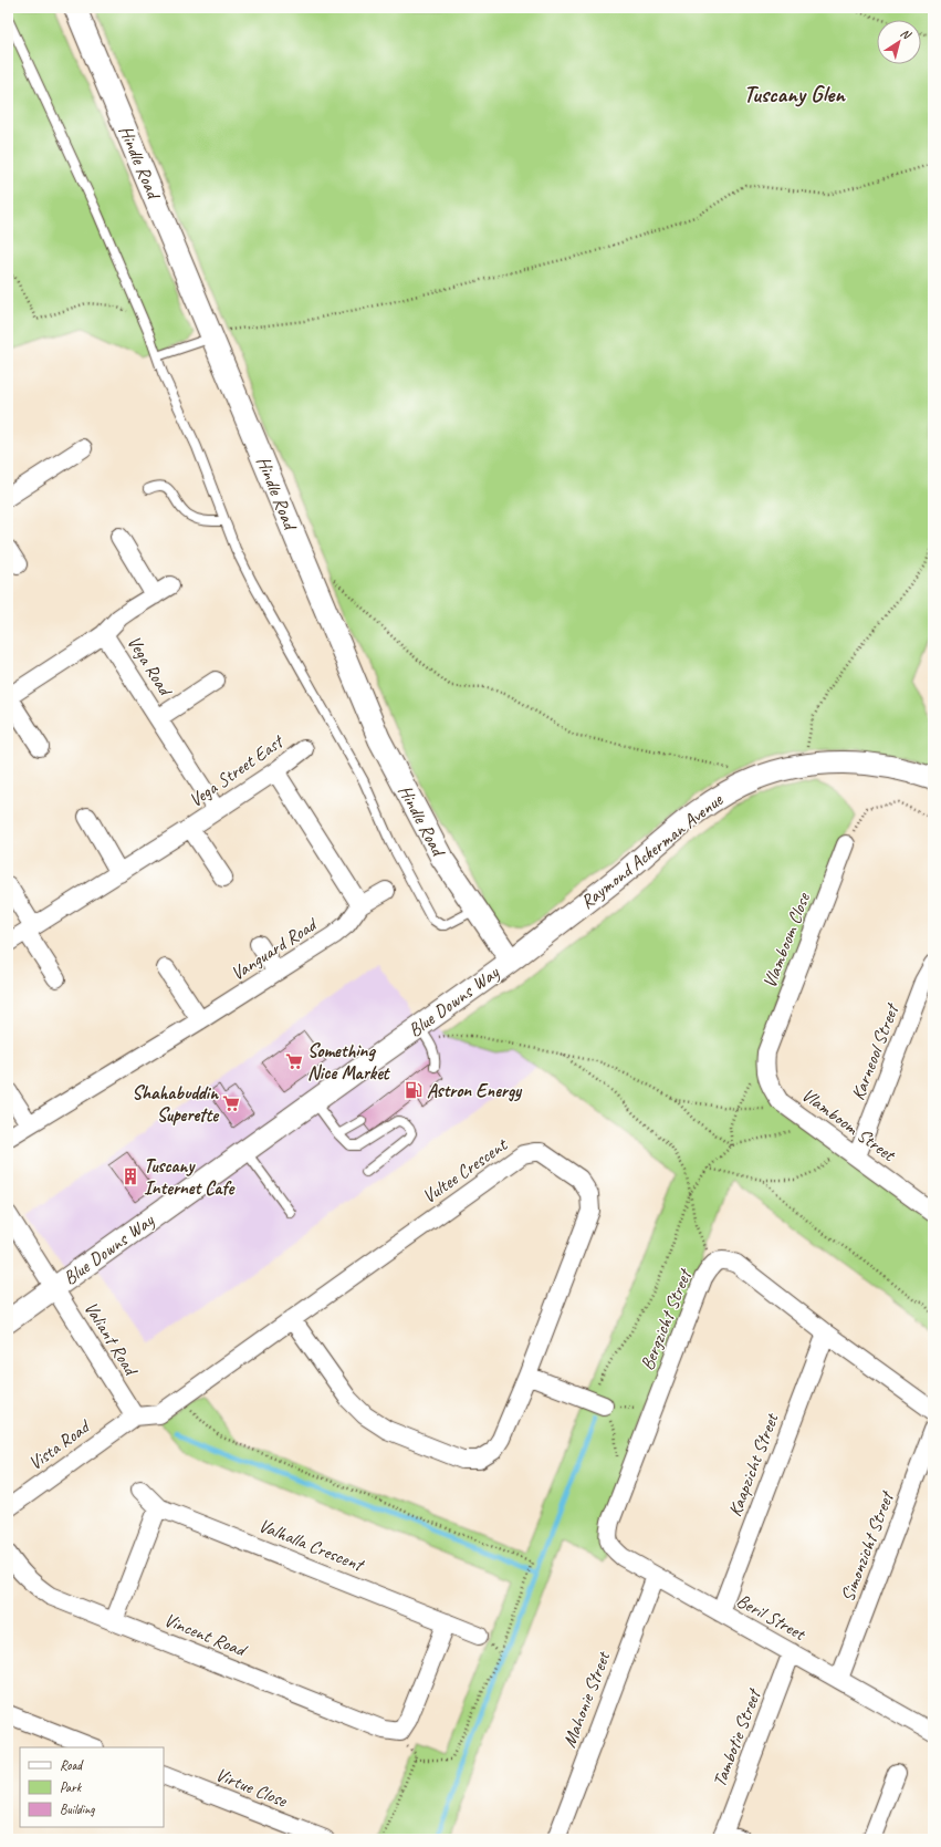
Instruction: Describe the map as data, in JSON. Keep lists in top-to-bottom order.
{
  "streets": {
    "street": [
      "Hindle Road",
      "Vega Road",
      "Vega Street East",
      "Raymond Ackerman Avenue",
      "Vlamboom Close",
      "Vanguard Road",
      "Blue Downs Way",
      "Karneool Street",
      "Vlamboom Street",
      "Vultee Crescent",
      "Bergzicht Street",
      "Valiant Road",
      "Vista Road",
      "Kaapzicht Street",
      "Valhalla Crescent",
      "Simonzicht Street",
      "Beril Street",
      "Vincent Road",
      "Mahonie Street",
      "Tambotie Street",
      "Virtue Close"
    ]
  },
  "crossings": [
    ["Hindle Road", "Raymond Ackerman Avenue"],
    ["Hindle Road", "Blue Downs Way"],
    ["Vega Road", "Vega Street East"],
    ["Raymond Ackerman Avenue", "Blue Downs Way"],
    ["Vlamboom Close", "Vlamboom Street"],
    ["Blue Downs Way", "Valiant Road"],
    ["Karneool Street", "Vlamboom Street"],
    ["Vultee Crescent", "Valiant Road"],
    ["Vultee Crescent", "Vista Road"],
    ["Bergzicht Street", "Kaapzicht Street"],
    ["Bergzicht Street", "Beril Street"],
    ["Valiant Road", "Vista Road"],
    ["Kaapzicht Street", "Beril Street"],
    ["Simonzicht Street", "Beril Street"],
    ["Beril Street", "Mahonie Street"],
    ["Beril Street", "Tambotie Street"]
  ],
  "districts": ["Tuscany Glen"],
  "places": {
    "supermarket": ["Something Nice Market", "Shahabuddin Superette"],
    "fuel station": ["Astron Energy"],
    "building": ["Tuscany Internet Cafe"]
  },
  "legend": ["Road", "Park", "Building"],
  "north": "top right"
}
